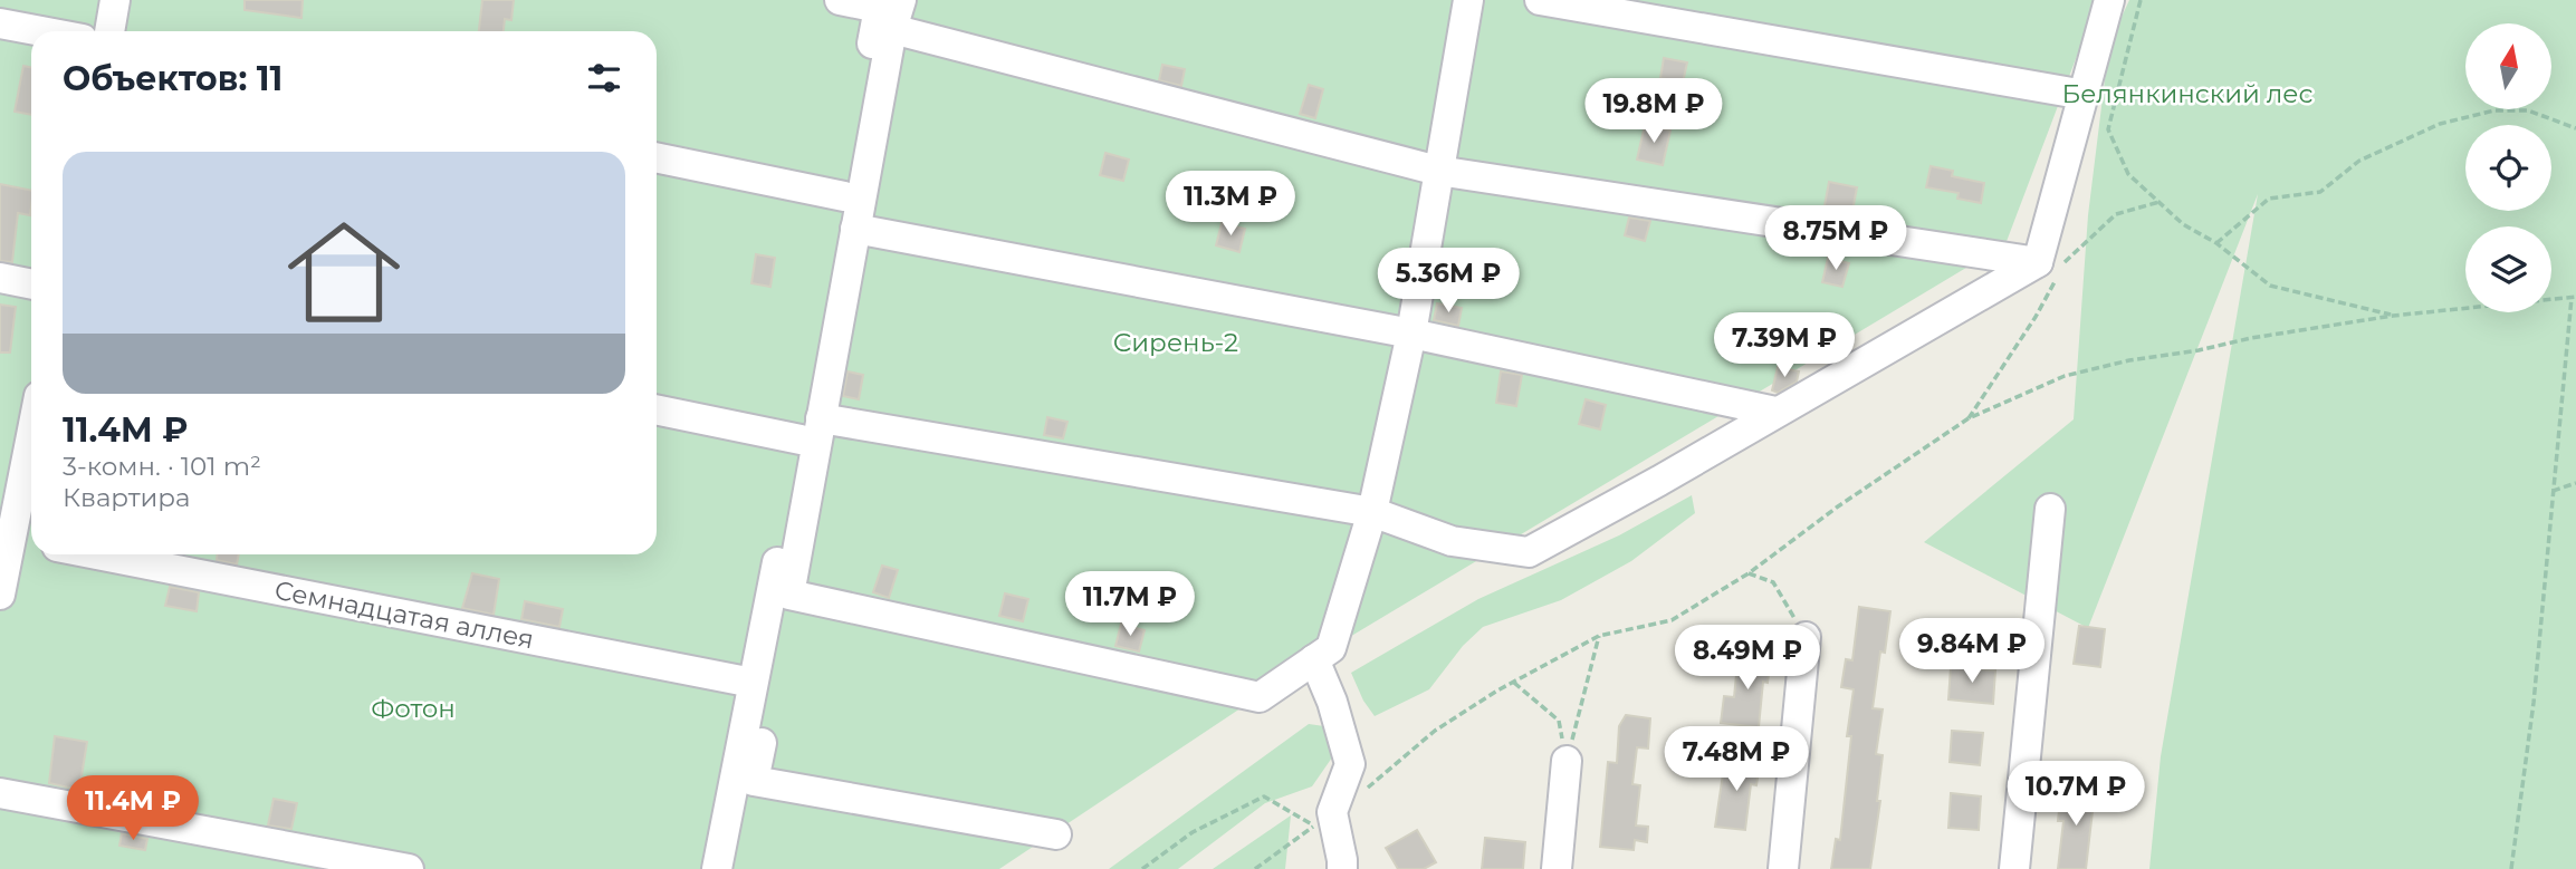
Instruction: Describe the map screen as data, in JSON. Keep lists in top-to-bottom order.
{
  "streets": {
    "street": ["Семнадцатая аллея"]
  },
  "parks": ["Белянкинский лес", "Сирень-2", "Фотон"],
  "north": "top",
  "page": {
    "heading": "Объектов: 11",
    "price": [
      "19.8M ₽",
      "11.3M ₽",
      "8.75M ₽",
      "5.36M ₽",
      "7.39M ₽",
      "11.7M ₽",
      "9.84M ₽",
      "8.49M ₽",
      "7.48M ₽",
      "10.7M ₽",
      "11.4M ₽"
    ],
    "list": [
      {
        "name": "11.4M ₽",
        "note": "3-комн. · 101 m² · Квартира"
      }
    ]
  }
}
